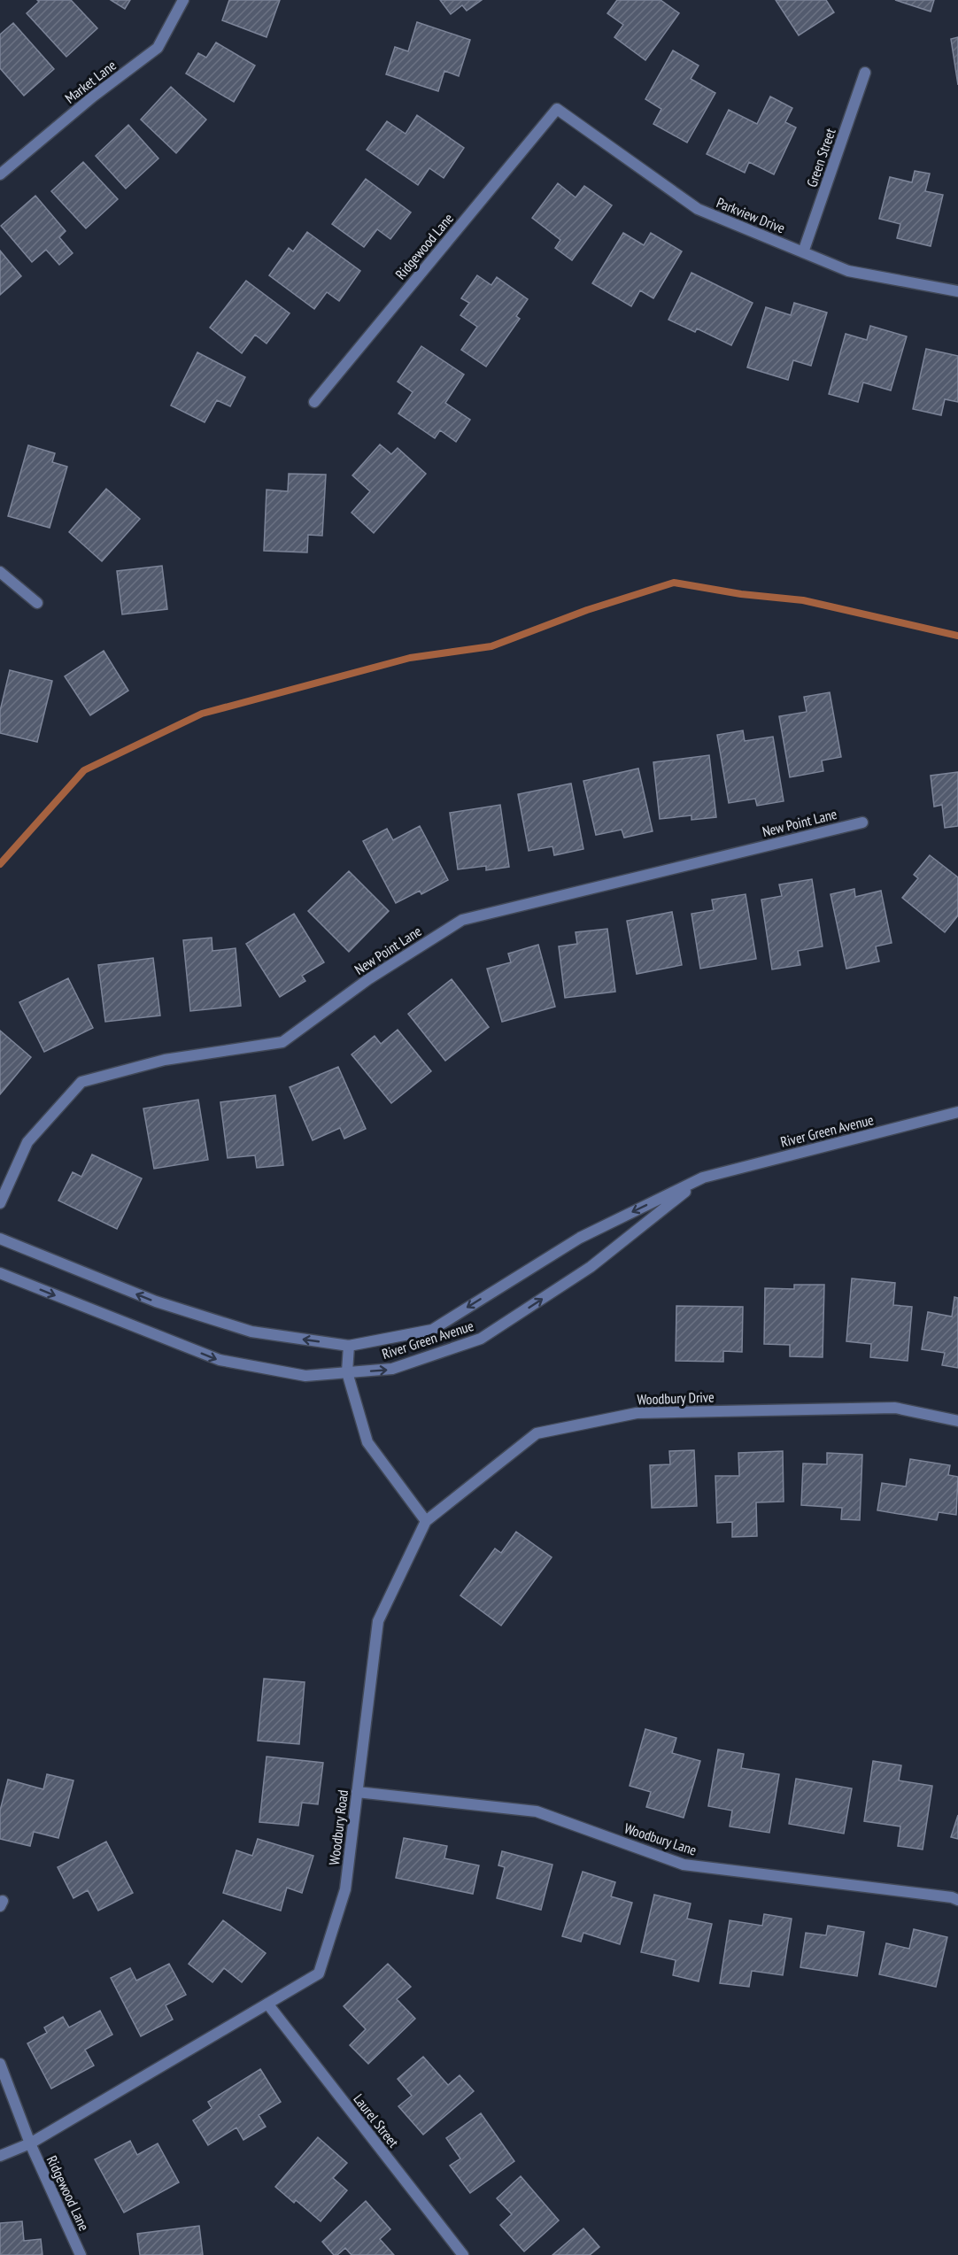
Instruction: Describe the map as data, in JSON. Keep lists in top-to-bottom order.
{
  "streets": {
    "street": [
      "Market Lane",
      "Green Street",
      "Parkview Drive",
      "Ridgewood Lane",
      "New Point Lane",
      "River Green Avenue",
      "Woodbury Drive",
      "Woodbury Road",
      "Woodbury Lane",
      "Laurel Street"
    ]
  },
  "crossings": [
    ["Green Street", "Parkview Drive"],
    ["Parkview Drive", "Ridgewood Lane"],
    ["Ridgewood Lane", "Woodbury Road"],
    ["Woodbury Drive", "Woodbury Road"],
    ["Woodbury Road", "Woodbury Lane"],
    ["Woodbury Road", "Laurel Street"]
  ]
}
